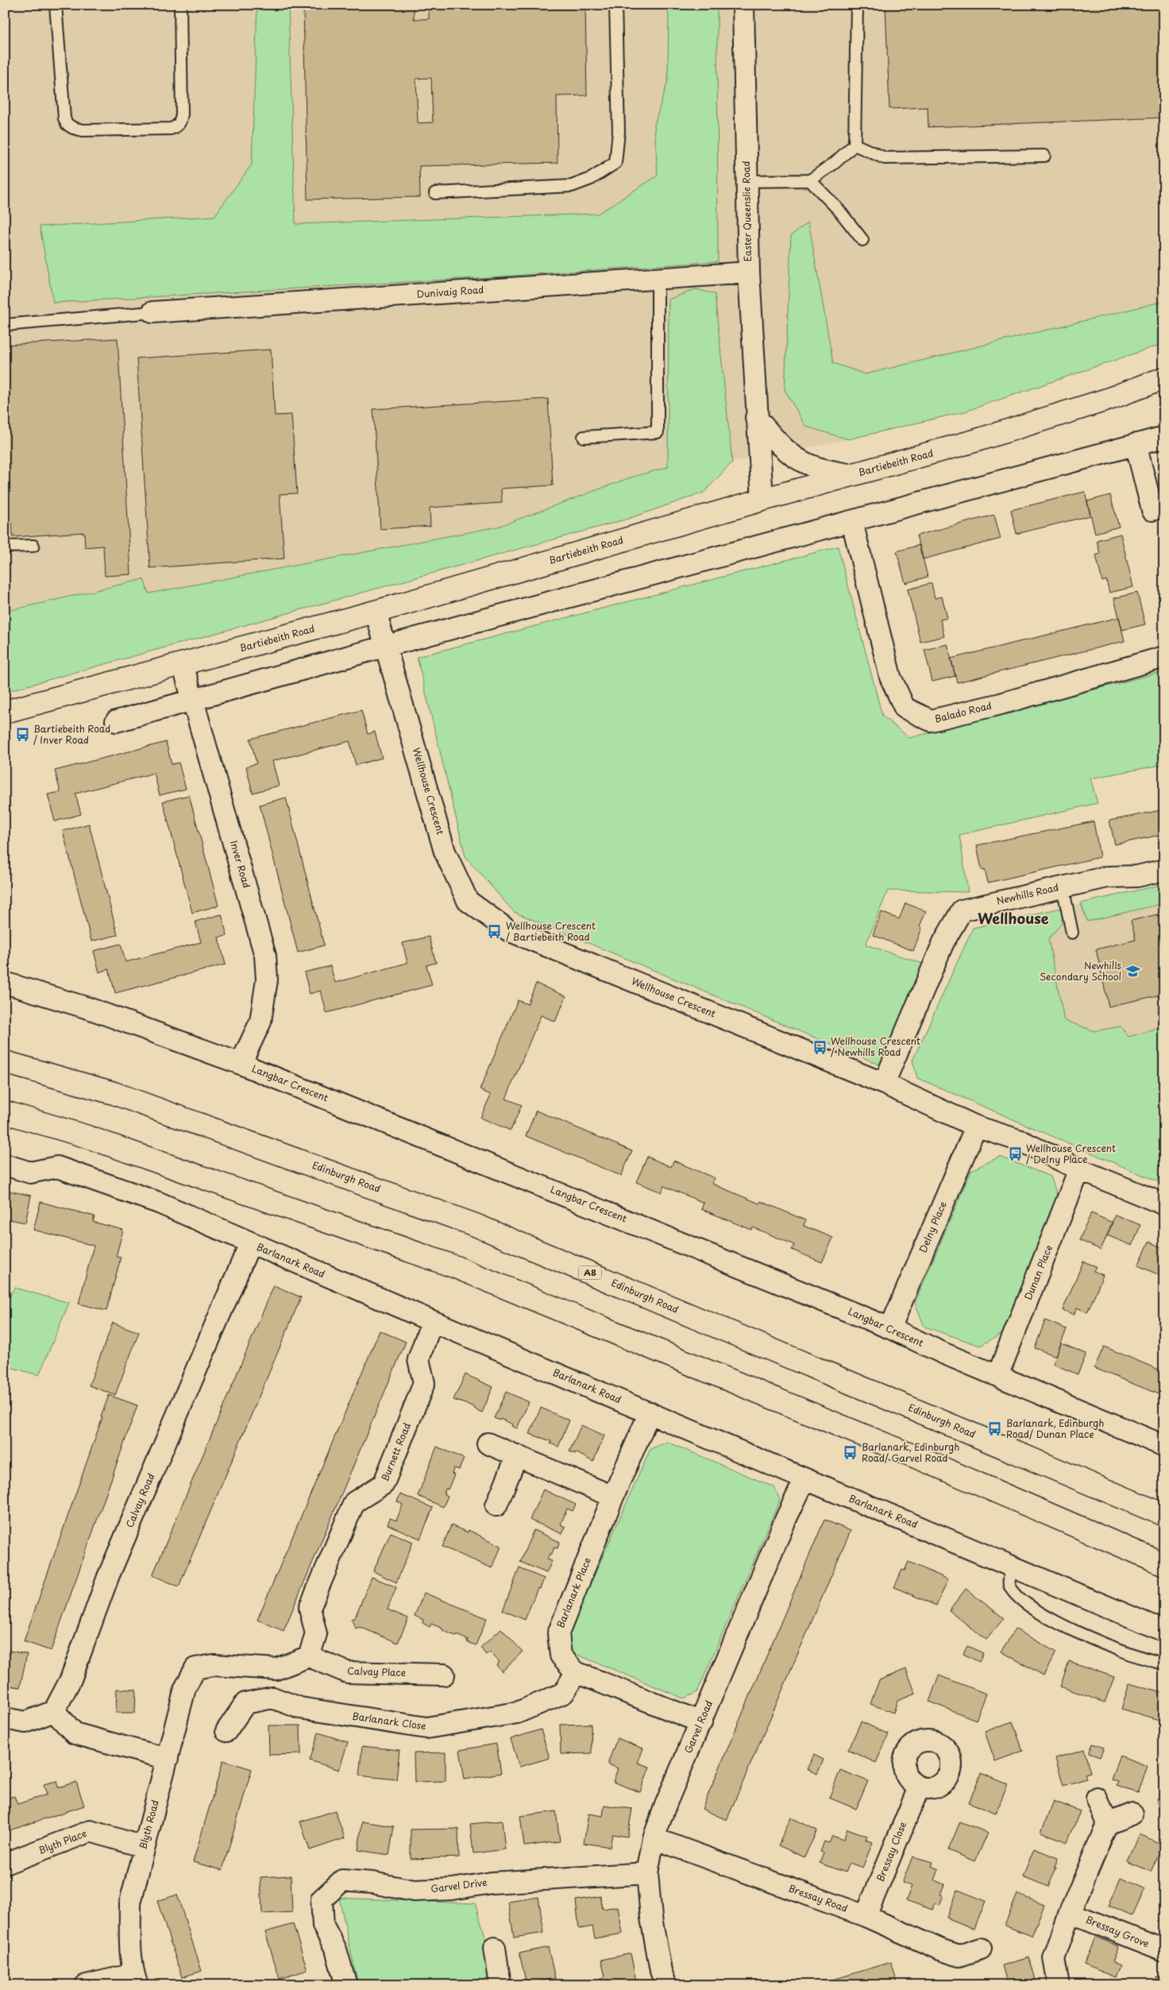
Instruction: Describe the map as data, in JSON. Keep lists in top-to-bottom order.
{
  "streets": {
    "main road": ["Bartiebeith Road", "Edinburgh Road", "A8"],
    "street": [
      "Easter Queenslie Road",
      "Dunivaig Road",
      "Balado Road",
      "Wellhouse Crescent",
      "Inver Road",
      "Newhills Road",
      "Langbar Crescent",
      "Delny Place",
      "Barlanark Road",
      "Dunan Place",
      "Burnett Road",
      "Calvay Road",
      "Barlanark Place",
      "Calvay Place",
      "Barlanark Close",
      "Garvel Road",
      "Blyth Road",
      "Blyth Place",
      "Bressay Close",
      "Garvel Drive",
      "Bressay Road",
      "Bressay Grove"
    ]
  },
  "crossings": [
    ["Easter Queenslie Road", "Dunivaig Road"],
    ["Easter Queenslie Road", "Bartiebeith Road"],
    ["Bartiebeith Road", "Wellhouse Crescent"],
    ["Bartiebeith Road", "Inver Road"],
    ["Wellhouse Crescent", "Newhills Road"],
    ["Wellhouse Crescent", "Delny Place"],
    ["Wellhouse Crescent", "Dunan Place"],
    ["Inver Road", "Langbar Crescent"],
    ["Langbar Crescent", "Delny Place"],
    ["Langbar Crescent", "Dunan Place"],
    ["Barlanark Road", "Burnett Road"],
    ["Barlanark Road", "Calvay Road"],
    ["Barlanark Road", "Barlanark Place"],
    ["Barlanark Road", "Garvel Road"],
    ["Burnett Road", "Calvay Place"],
    ["Burnett Road", "Blyth Road"],
    ["Barlanark Place", "Barlanark Close"],
    ["Barlanark Place", "Garvel Road"],
    ["Calvay Place", "Blyth Road"],
    ["Garvel Road", "Garvel Drive"],
    ["Garvel Road", "Bressay Road"],
    ["Blyth Road", "Blyth Place"],
    ["Bressay Close", "Bressay Road"]
  ],
  "districts": ["Wellhouse"],
  "places": {
    "bus stop": [
      "Bartiebeith Road / Inver Road",
      "Wellhouse Crescent / Bartiebeith Road",
      "Wellhouse Crescent / Newhills Road",
      "Wellhouse Crescent / Delny Place",
      "Barlanark, Edinburgh Road/ Dunan Place",
      "Barlanark, Edinburgh Road/ Garvel Road"
    ],
    "school or university": ["Newhills Secondary School"]
  }
}
